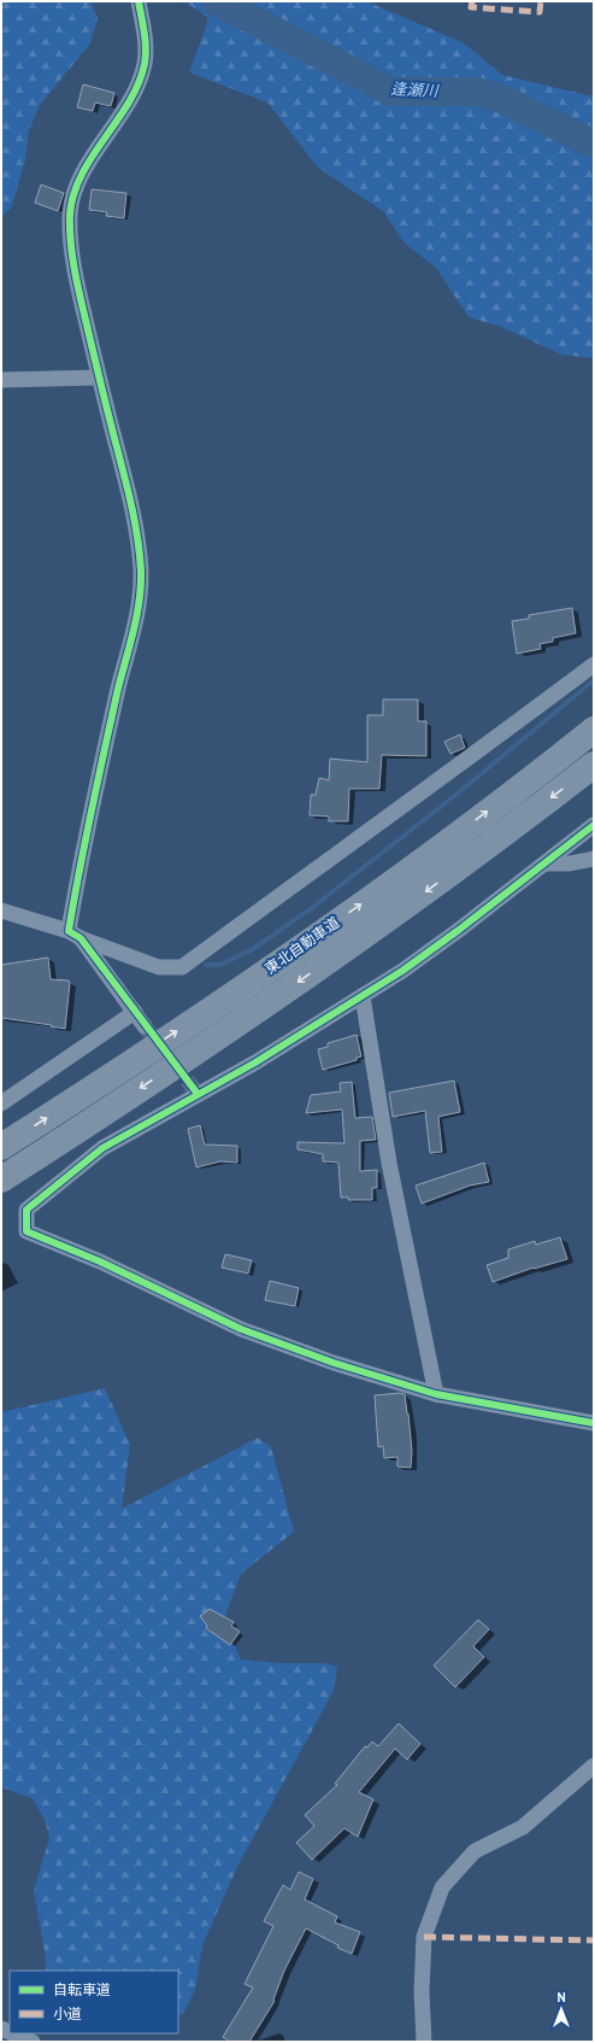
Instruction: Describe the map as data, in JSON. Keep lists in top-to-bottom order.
{
  "streets": {
    "highway": ["東北自動車道"]
  },
  "water": ["逢瀬川"],
  "legend": ["自転車道", "小道"],
  "north": "top"
}
